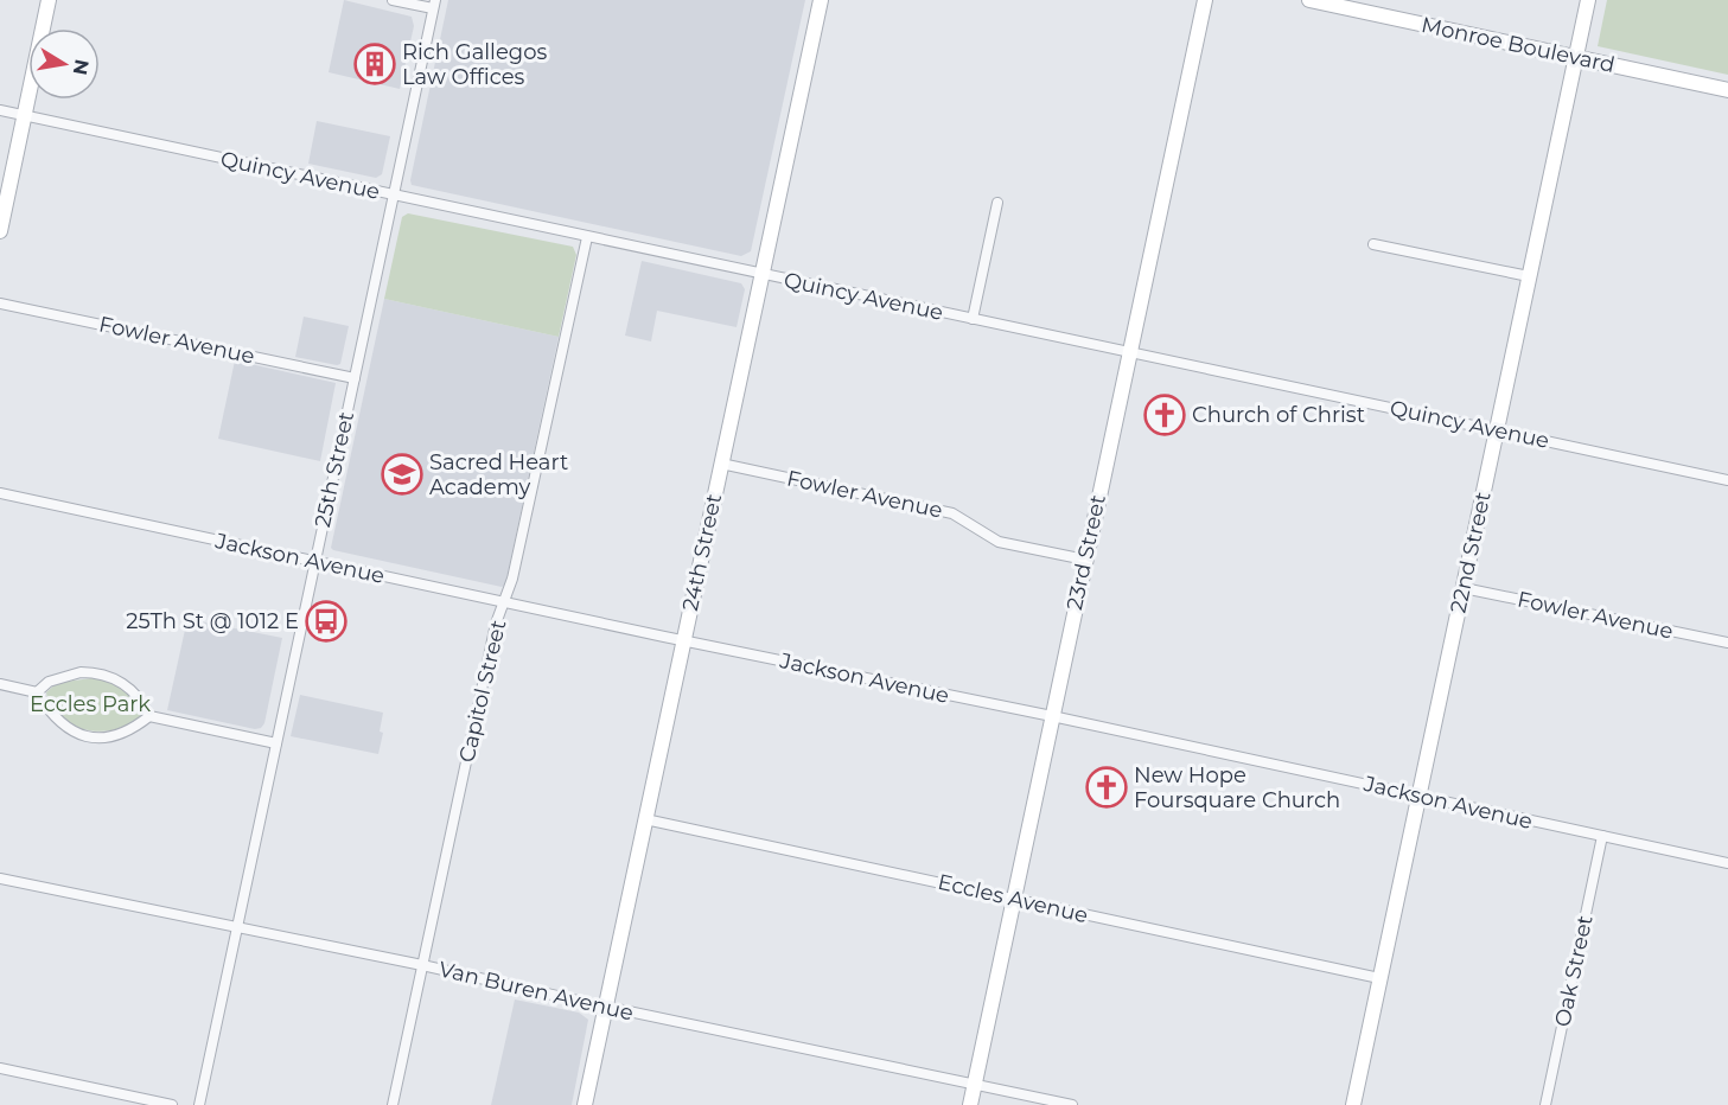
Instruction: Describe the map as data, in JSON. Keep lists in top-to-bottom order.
{
  "streets": {
    "street": [
      "Monroe Boulevard",
      "Quincy Avenue",
      "Fowler Avenue",
      "25th Street",
      "24th Street",
      "23rd Street",
      "22nd Street",
      "Jackson Avenue",
      "Capitol Street",
      "Eccles Avenue",
      "Oak Street",
      "Van Buren Avenue"
    ]
  },
  "crossings": [
    ["Monroe Boulevard", "22nd Street"],
    ["Quincy Avenue", "25th Street"],
    ["Quincy Avenue", "24th Street"],
    ["Quincy Avenue", "23rd Street"],
    ["Quincy Avenue", "22nd Street"],
    ["Quincy Avenue", "Capitol Street"],
    ["Fowler Avenue", "25th Street"],
    ["Fowler Avenue", "24th Street"],
    ["Fowler Avenue", "23rd Street"],
    ["Fowler Avenue", "22nd Street"],
    ["25th Street", "Jackson Avenue"],
    ["25th Street", "Van Buren Avenue"],
    ["24th Street", "Jackson Avenue"],
    ["24th Street", "Eccles Avenue"],
    ["24th Street", "Van Buren Avenue"],
    ["23rd Street", "Jackson Avenue"],
    ["23rd Street", "Eccles Avenue"],
    ["23rd Street", "Van Buren Avenue"],
    ["22nd Street", "Jackson Avenue"],
    ["22nd Street", "Eccles Avenue"],
    ["Jackson Avenue", "Capitol Street"],
    ["Jackson Avenue", "Oak Street"],
    ["Capitol Street", "Van Buren Avenue"]
  ],
  "parks": ["Eccles Park"],
  "places": {
    "building": ["Rich Gallegos Law Offices"],
    "church": ["Church of Christ", "New Hope Foursquare Church"],
    "school or university": ["Sacred Heart Academy"],
    "bus stop": ["25Th St @ 1012 E"]
  },
  "north": "right"
}
